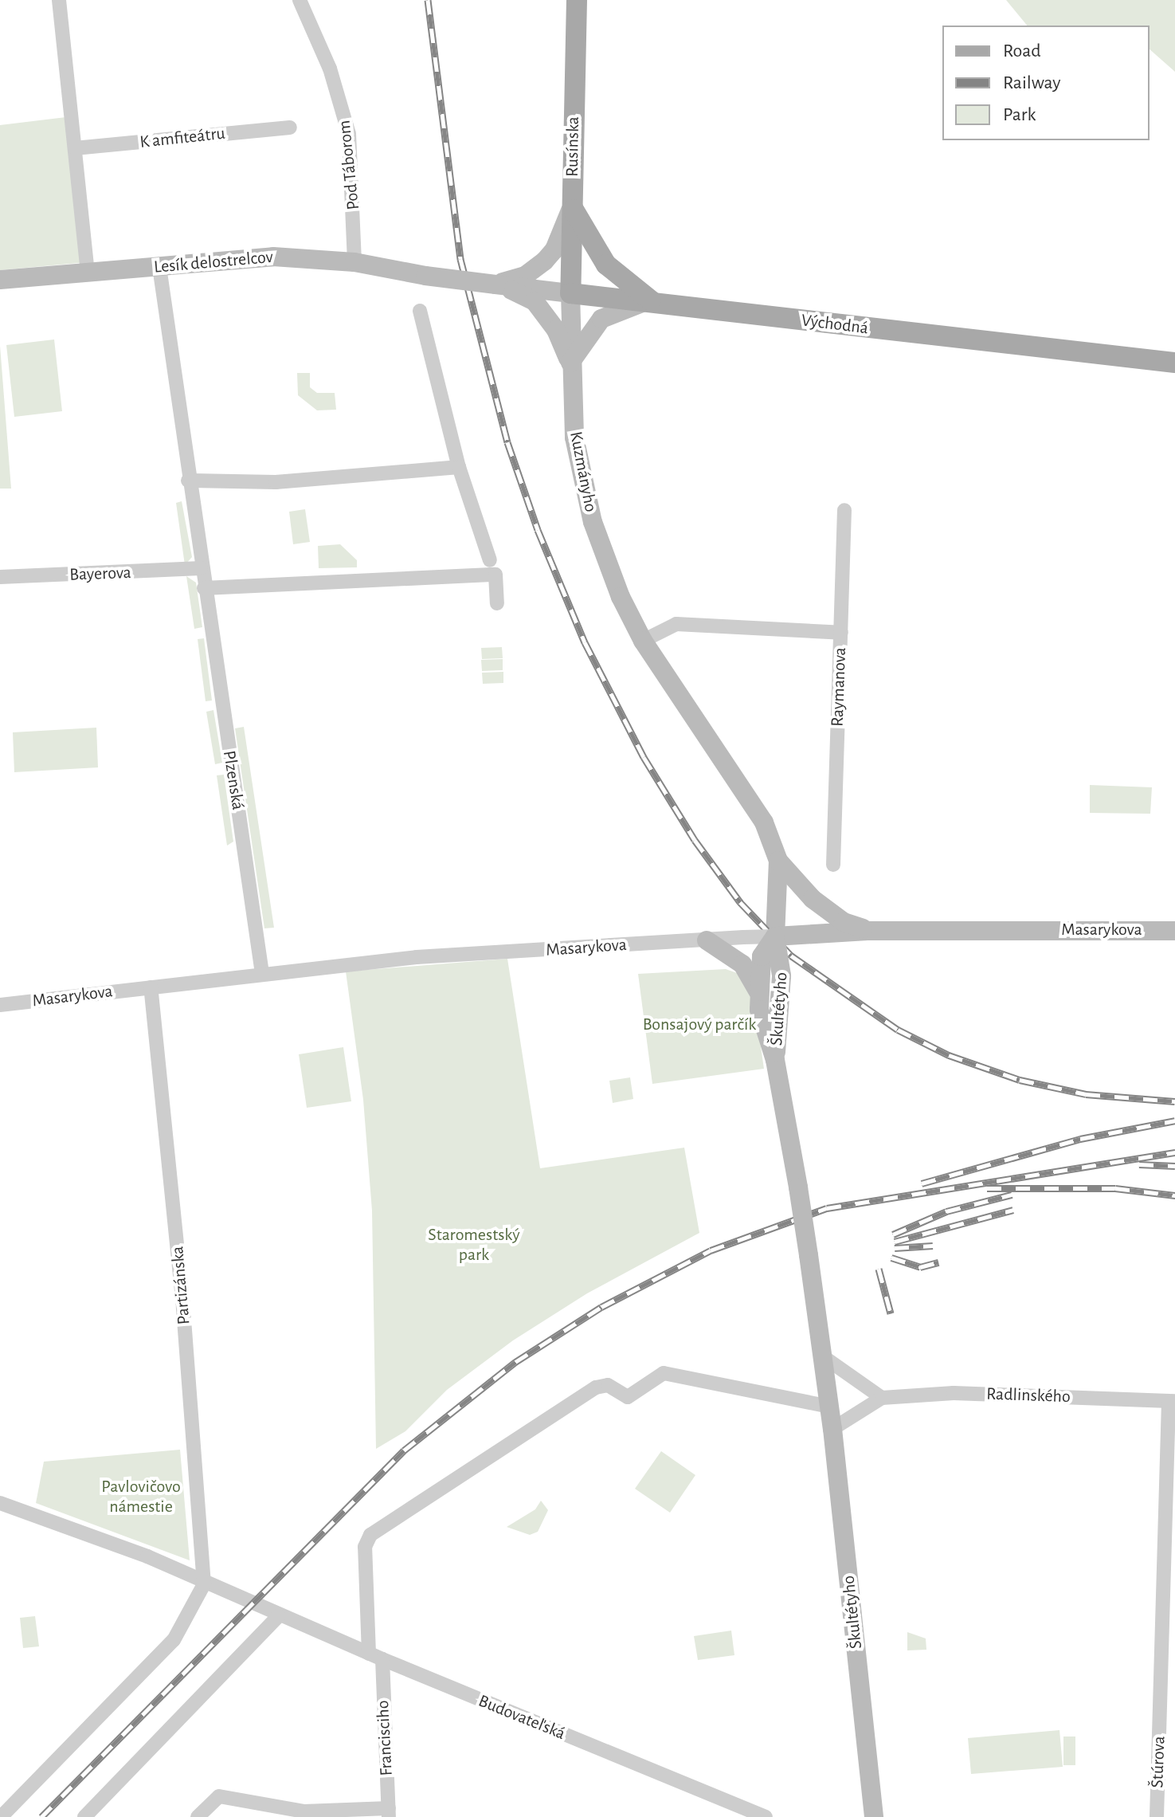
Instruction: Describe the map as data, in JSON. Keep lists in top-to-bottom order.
{
  "streets": {
    "main road": ["Rusínska", "Východná"],
    "street": [
      "K amfiteátru",
      "Pod Táborom",
      "Lesík delostrelcov",
      "Kuzmányho",
      "Bayerova",
      "Raymanova",
      "Plzenská",
      "Masarykova",
      "Škultétyho",
      "Partizánska",
      "Radlinského",
      "Budovateľská",
      "Francisciho",
      "Štúrova"
    ]
  },
  "crossings": [
    ["Rusínska", "Východná"],
    ["Rusínska", "Kuzmányho"],
    ["Pod Táborom", "Lesík delostrelcov"],
    ["Lesík delostrelcov", "Východná"],
    ["Lesík delostrelcov", "Plzenská"],
    ["Východná", "Kuzmányho"],
    ["Kuzmányho", "Masarykova"],
    ["Kuzmányho", "Škultétyho"],
    ["Bayerova", "Plzenská"],
    ["Plzenská", "Masarykova"],
    ["Masarykova", "Škultétyho"],
    ["Masarykova", "Partizánska"],
    ["Škultétyho", "Radlinského"],
    ["Radlinského", "Štúrova"],
    ["Budovateľská", "Francisciho"]
  ],
  "parks": ["Bonsajový parčík", "Staromestský park", "Pavlovičovo námestie"],
  "legend": ["Road", "Railway", "Park"]
}
